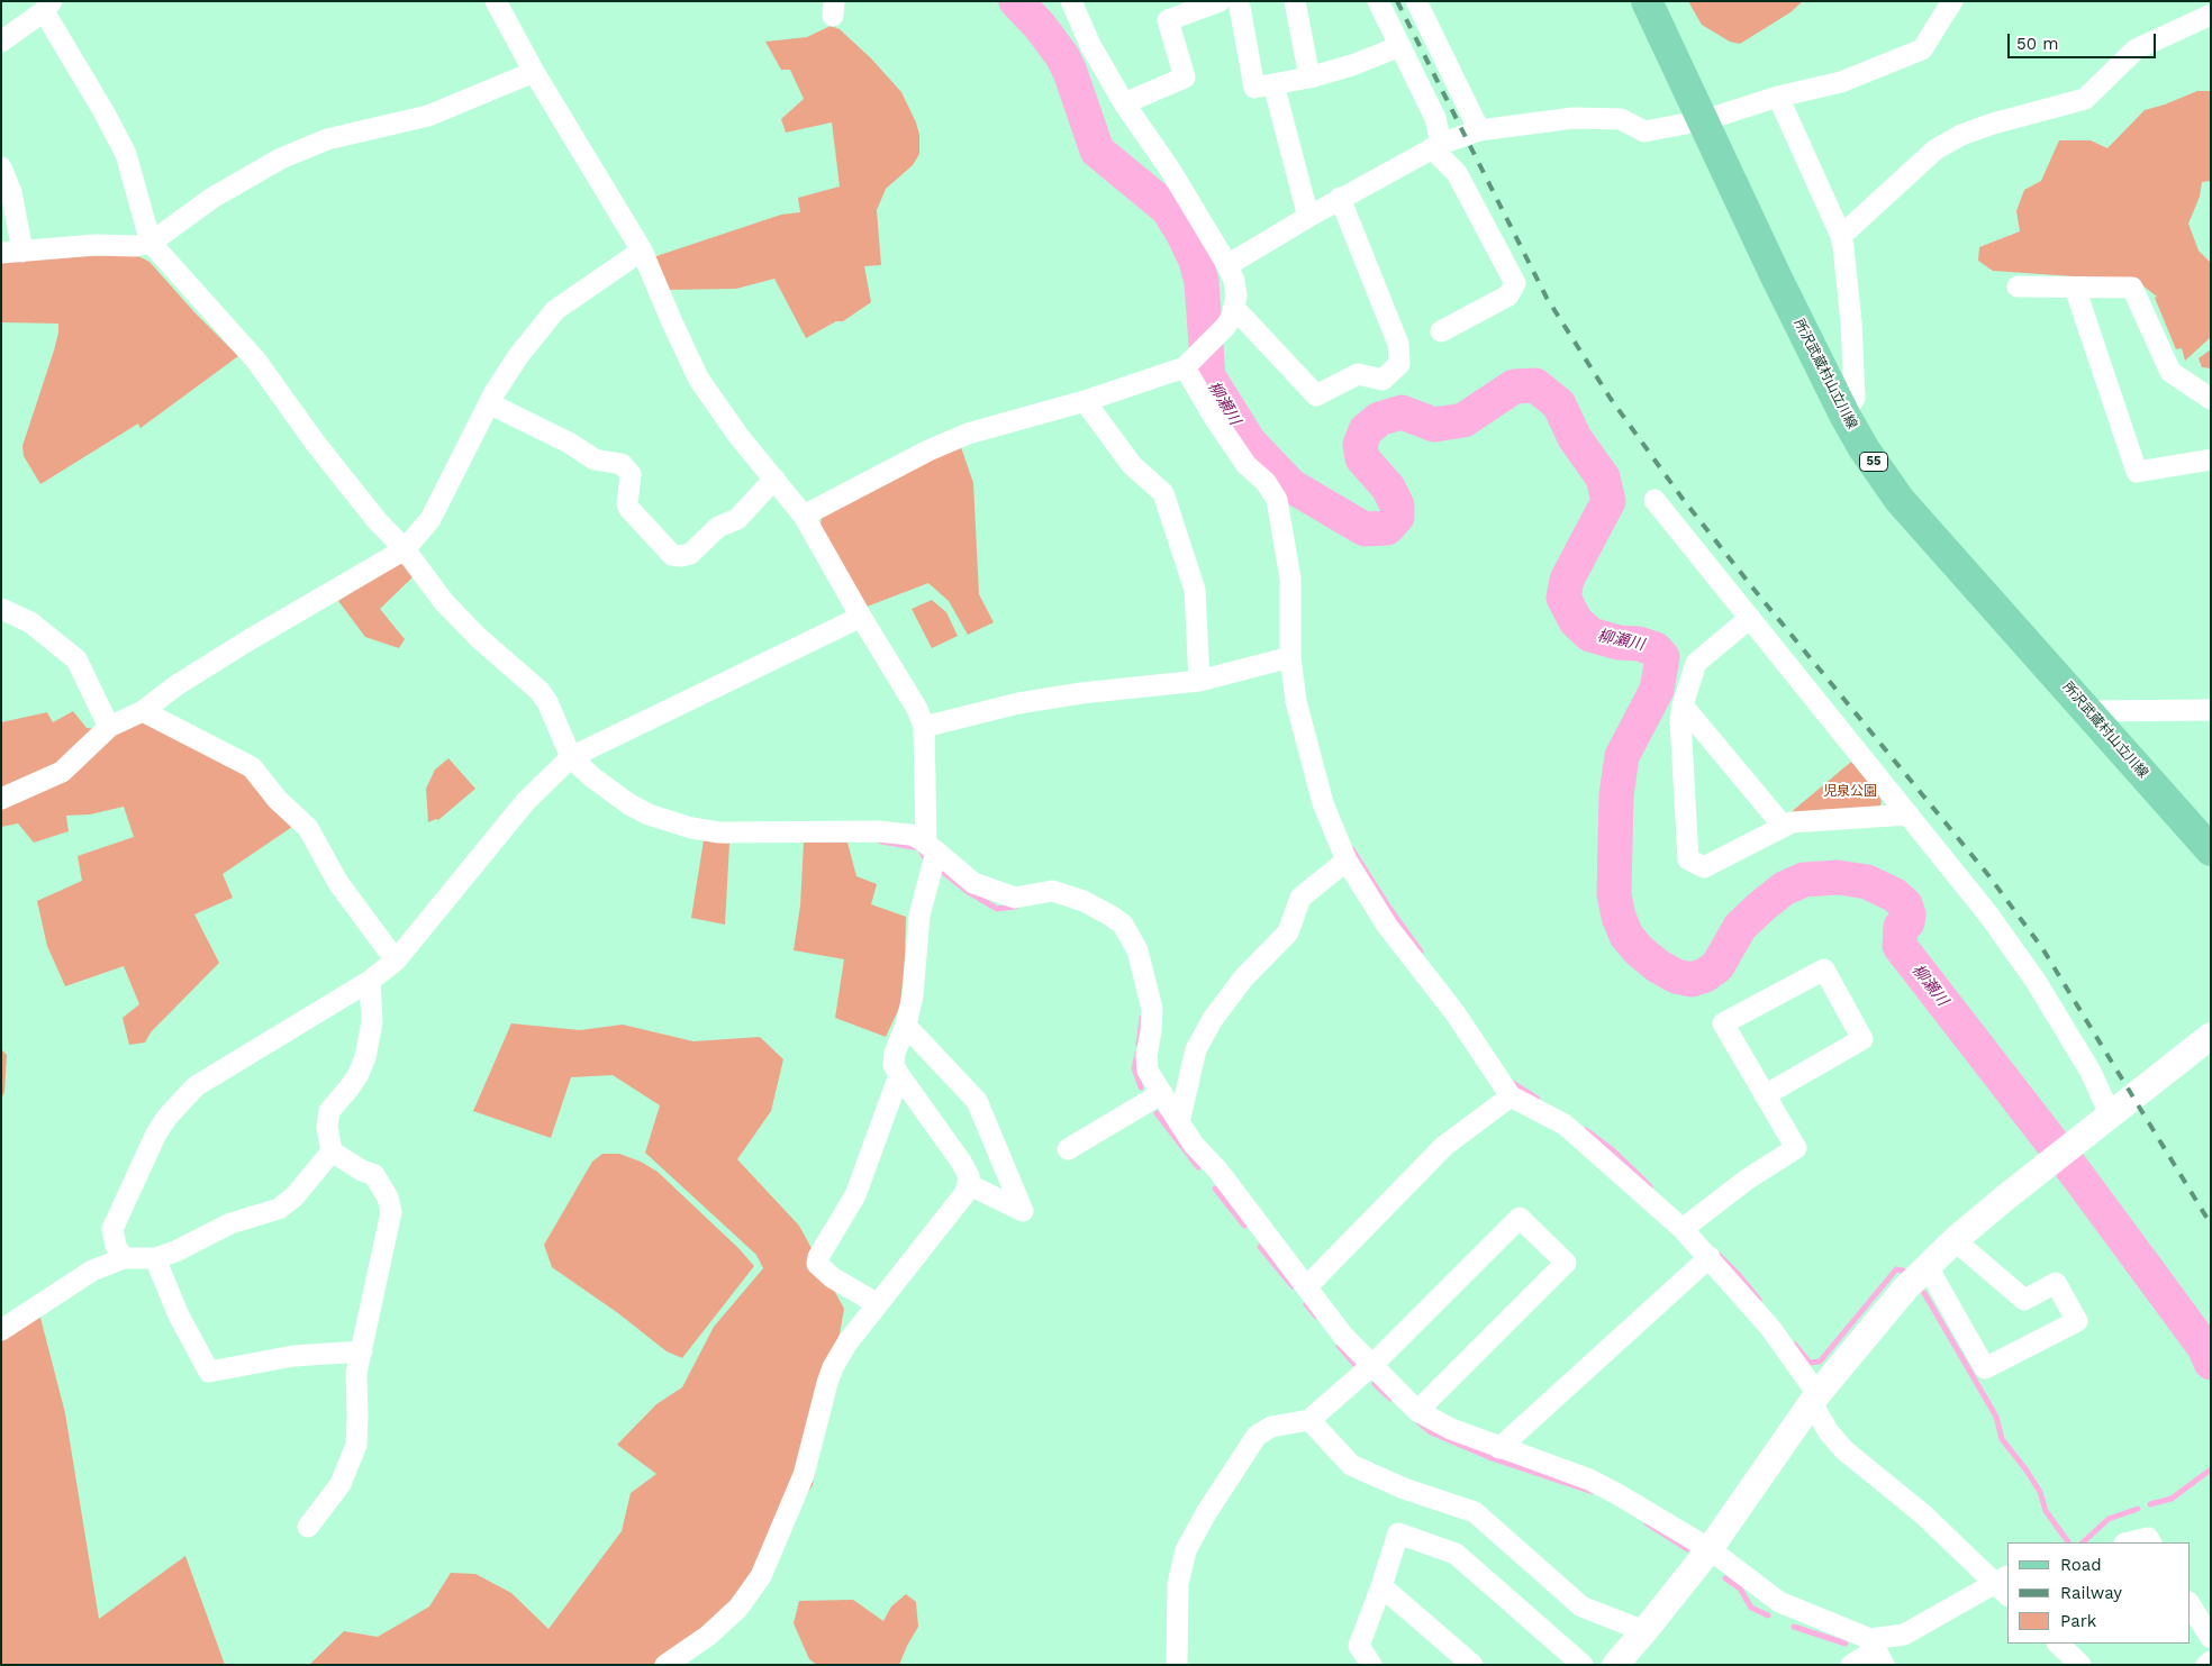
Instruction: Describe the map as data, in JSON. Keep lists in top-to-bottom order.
{
  "streets": {
    "main road": ["所沢武蔵村山立川線", "55"]
  },
  "water": ["柳瀬川"],
  "parks": ["児泉公園"],
  "legend": ["Road", "Railway", "Park"],
  "scale_bar": "50 m"
}
